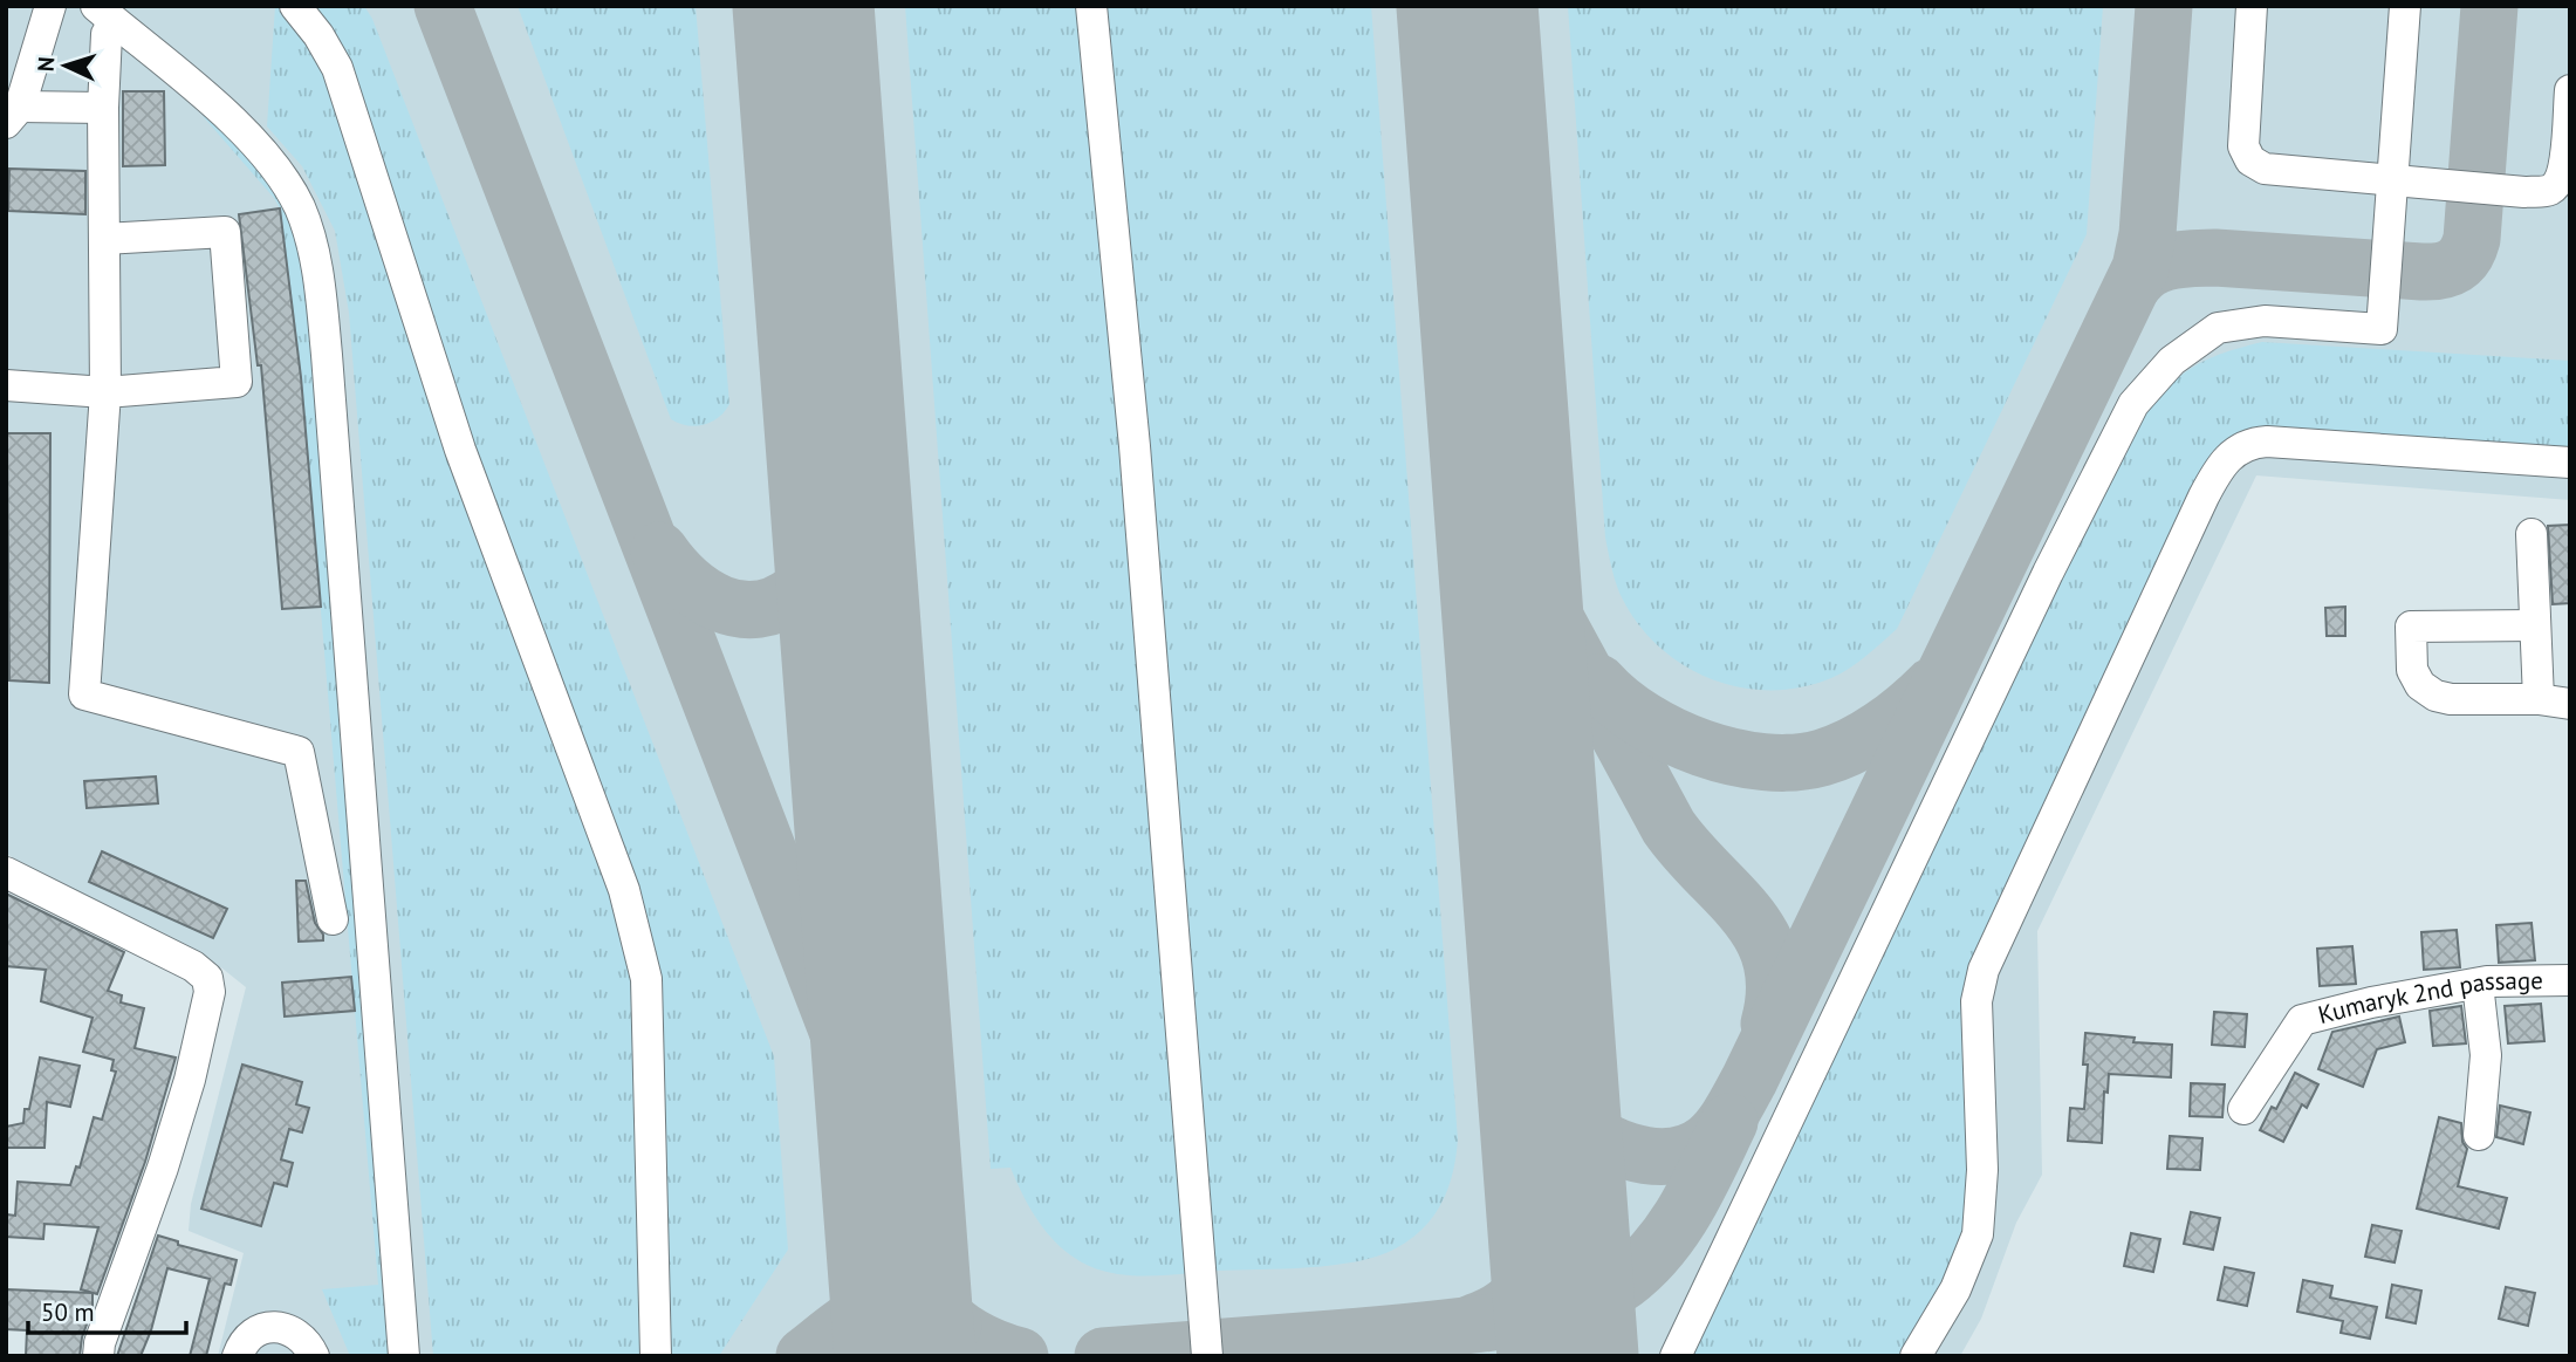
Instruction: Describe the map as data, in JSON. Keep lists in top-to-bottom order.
{
  "streets": {
    "street": ["Kumaryk 2nd passage"]
  },
  "scale_bar": "50 m",
  "north": "left"
}
